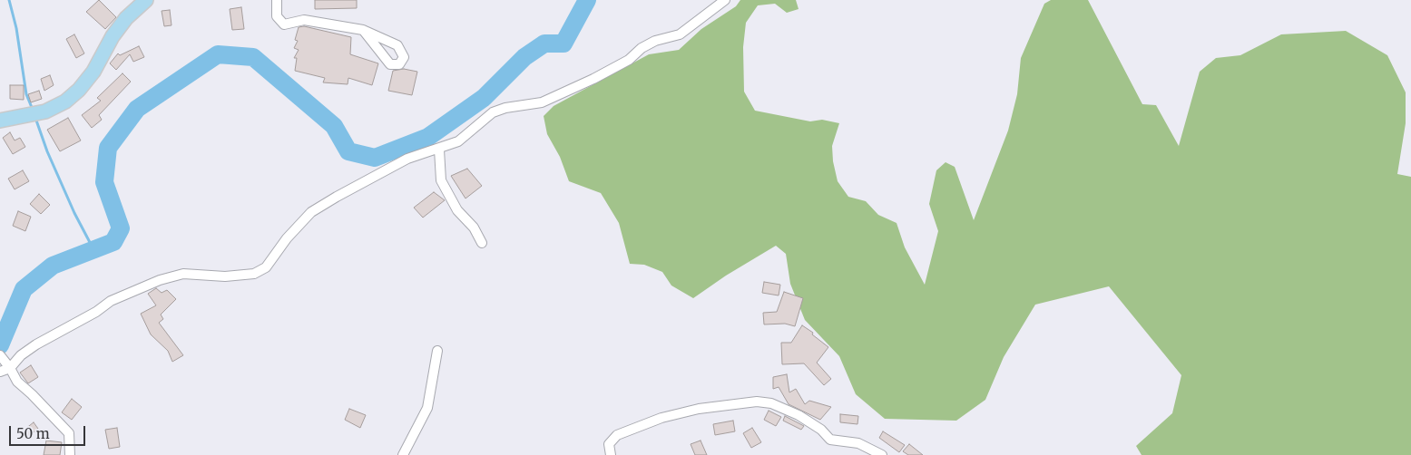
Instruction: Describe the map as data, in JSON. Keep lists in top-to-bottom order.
{
  "scale_bar": "50 m"
}
